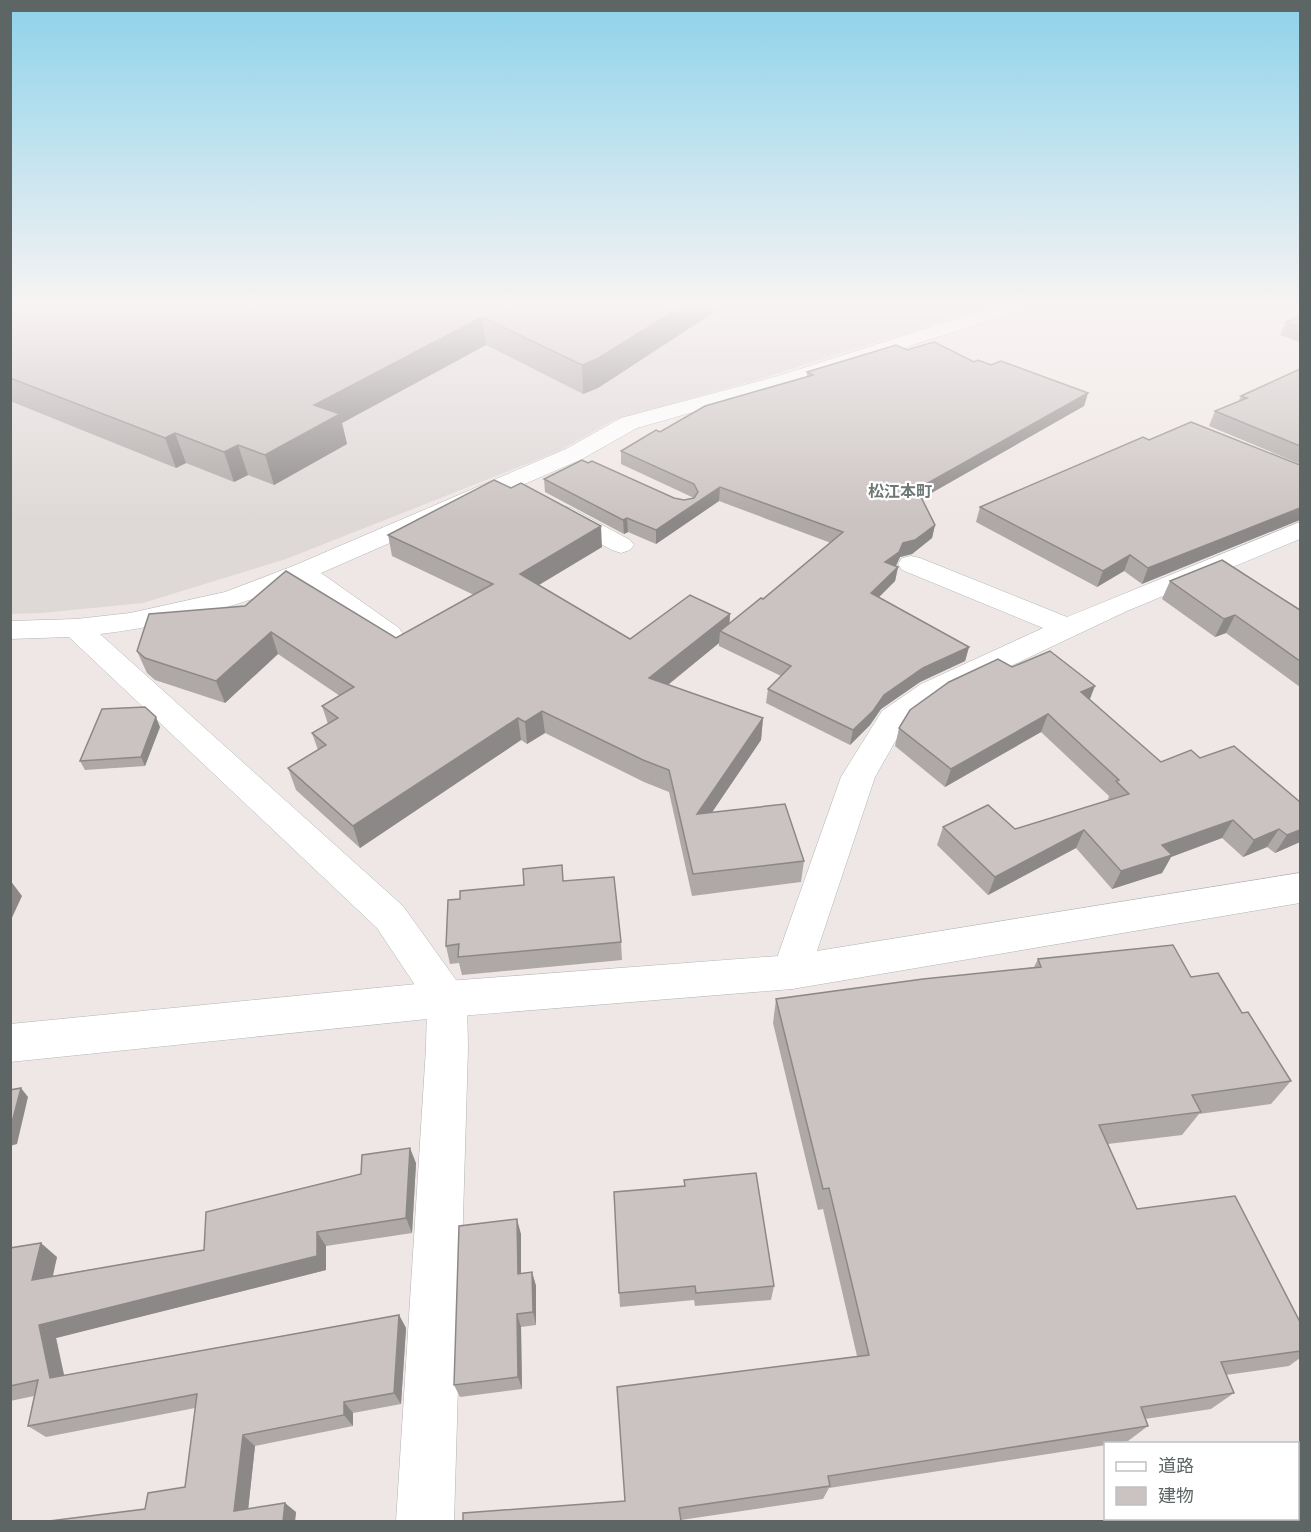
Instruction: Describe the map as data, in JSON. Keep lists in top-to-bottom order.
{
  "districts": ["松江本町"],
  "legend": ["道路", "建物"]
}
